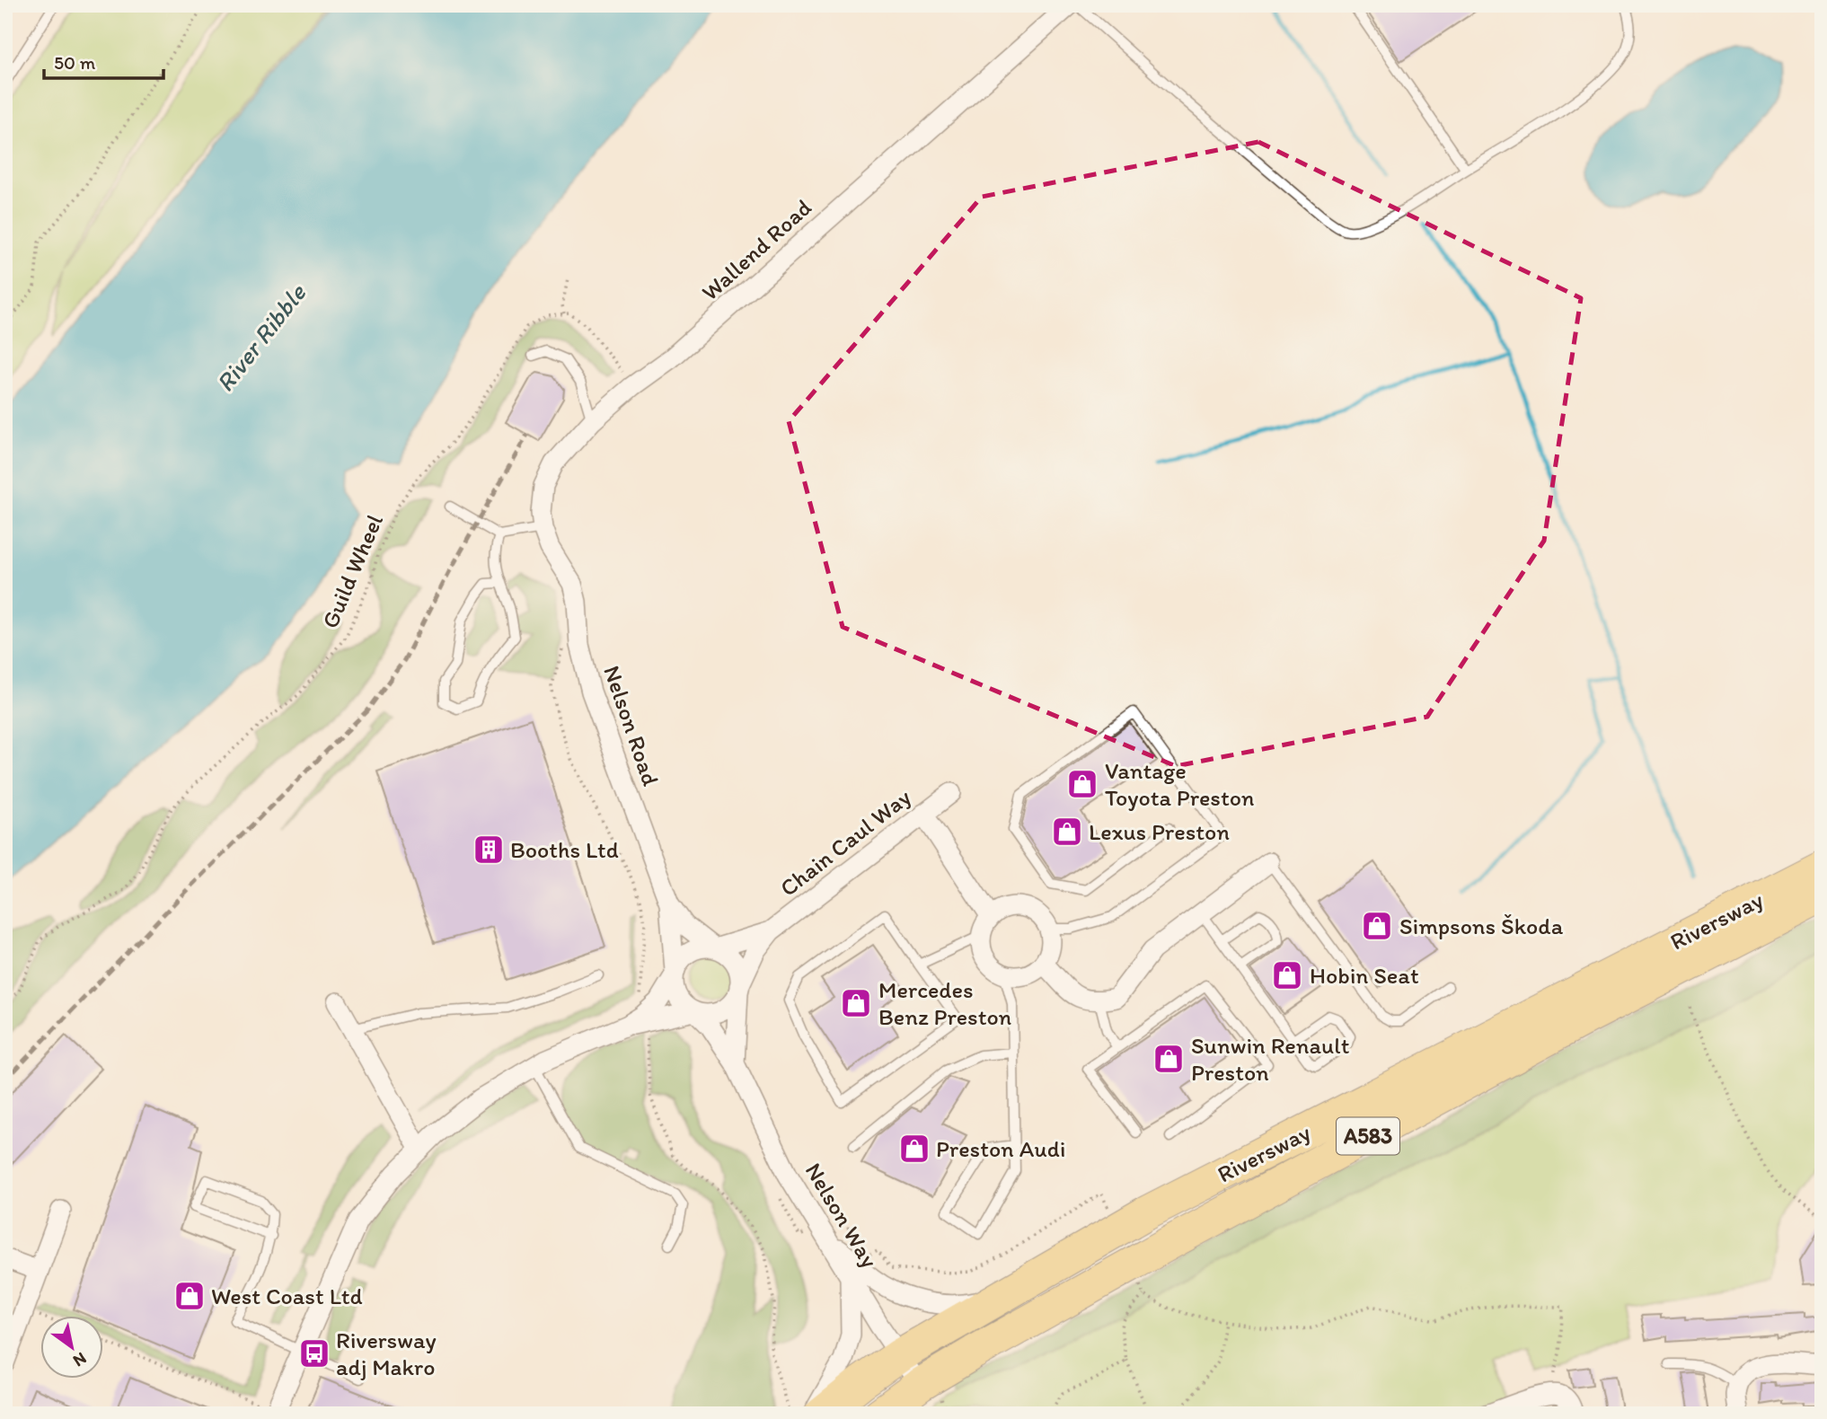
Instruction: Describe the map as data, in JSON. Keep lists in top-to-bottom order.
{
  "streets": {
    "highway": ["Riversway", "A583"],
    "street": [
      "Wallend Road",
      "Nelson Road",
      "Chain Caul Way",
      "Nelson Way"
    ],
    "path": ["Guild Wheel"]
  },
  "crossings": [
    ["Wallend Road", "Nelson Road"],
    ["Nelson Road", "Chain Caul Way"],
    ["Nelson Road", "Nelson Way"],
    ["Chain Caul Way", "Nelson Way"],
    ["Riversway", "Nelson Way"]
  ],
  "water": ["River Ribble"],
  "places": {
    "shop": [
      "Vantage Toyota Preston",
      "Lexus Preston",
      "Simpsons Škoda",
      "Hobin Seat",
      "Mercedes Benz Preston",
      "Sunwin Renault Preston",
      "Preston Audi",
      "West Coast Ltd"
    ],
    "building": ["Booths Ltd"],
    "bus stop": ["Riversway adj Makro"]
  },
  "scale_bar": "50 m",
  "north": "bottom right"
}
